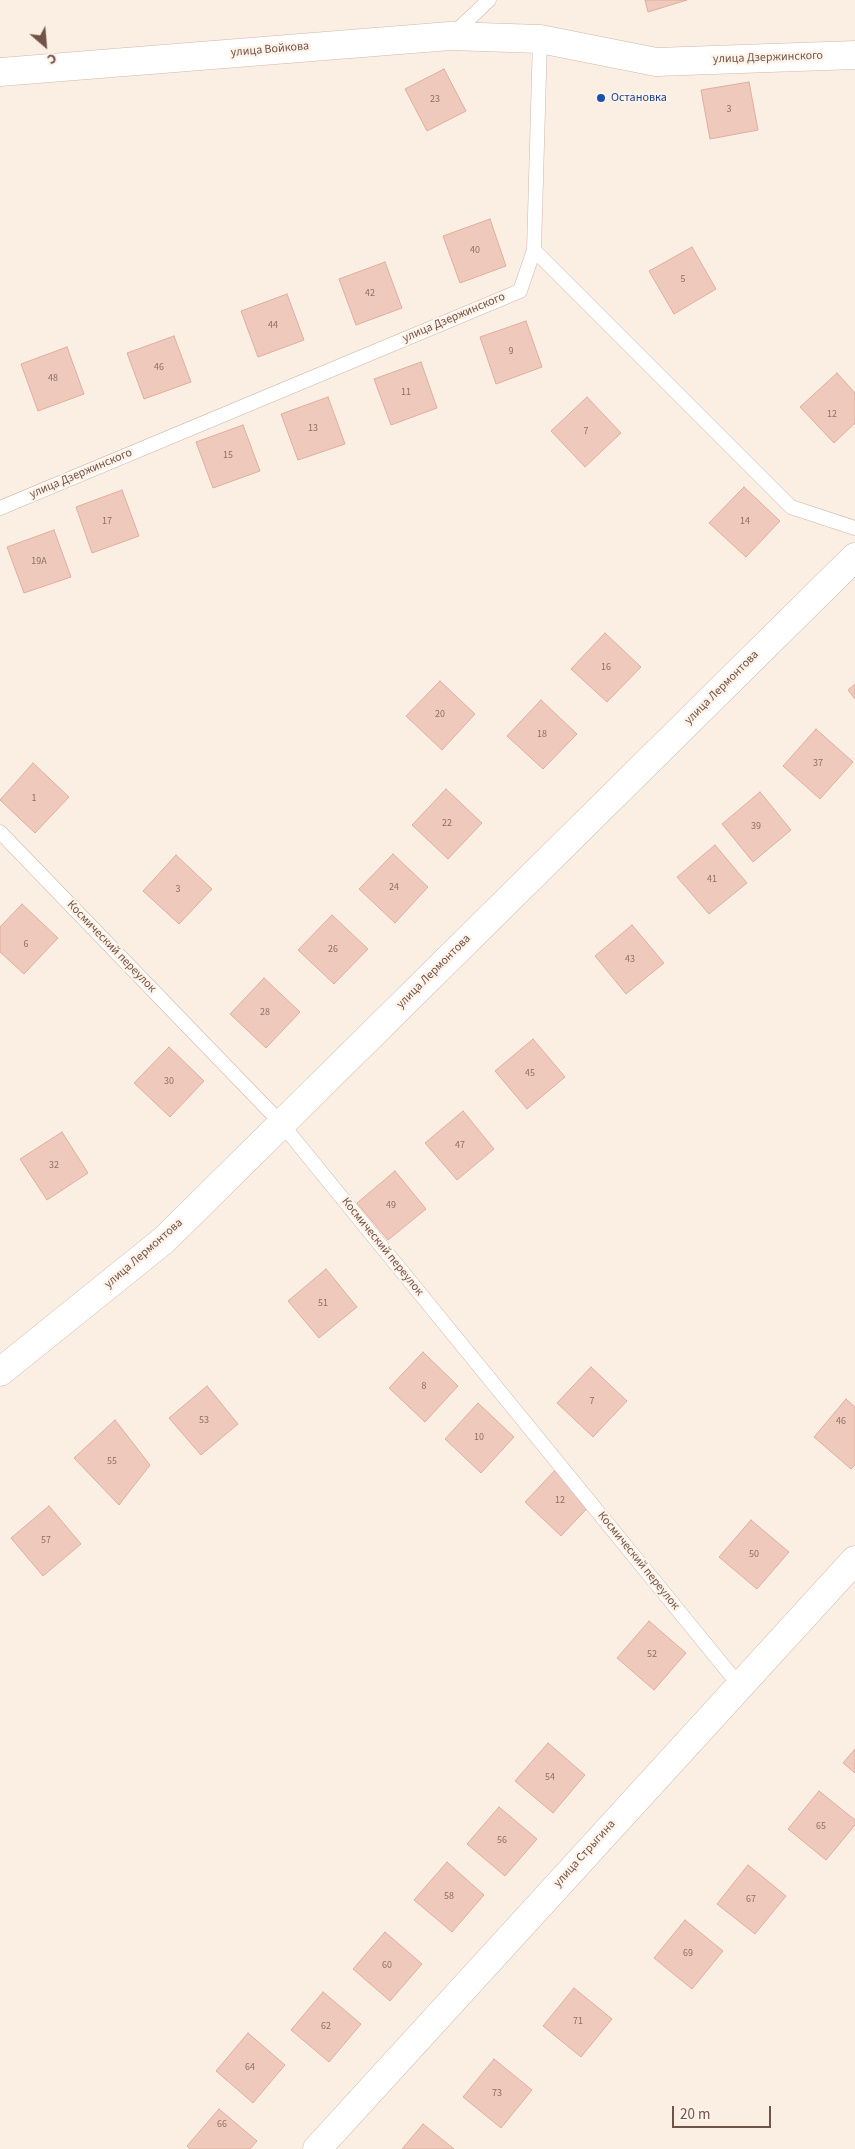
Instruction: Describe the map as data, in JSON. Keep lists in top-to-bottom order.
{
  "streets": {
    "street": [
      "улица Войкова",
      "улица Дзержинского",
      "улица Лермонтова",
      "улица Стрыгина"
    ],
    "lane": ["Космический переулок"]
  },
  "crossings": [
    ["улица Войкова", "улица Дзержинского"],
    ["улица Лермонтова", "Космический переулок"],
    ["Космический переулок", "улица Стрыгина"]
  ],
  "places": ["Остановка"],
  "house_numbers": [
    "23",
    "3",
    "40",
    "5",
    "42",
    "44",
    "9",
    "46",
    "48",
    "11",
    "12",
    "13",
    "7",
    "15",
    "17",
    "14",
    "19А",
    "16",
    "20",
    "18",
    "37",
    "1",
    "22",
    "39",
    "41",
    "24",
    "3",
    "6",
    "26",
    "43",
    "28",
    "45",
    "30",
    "47",
    "32",
    "49",
    "51",
    "8",
    "7",
    "53",
    "46",
    "10",
    "55",
    "12",
    "57",
    "50",
    "52",
    "54",
    "65",
    "56",
    "58",
    "67",
    "69",
    "60",
    "71",
    "62",
    "64",
    "73",
    "66"
  ],
  "scale_bar": "20 m",
  "north": "bottom right"
}
